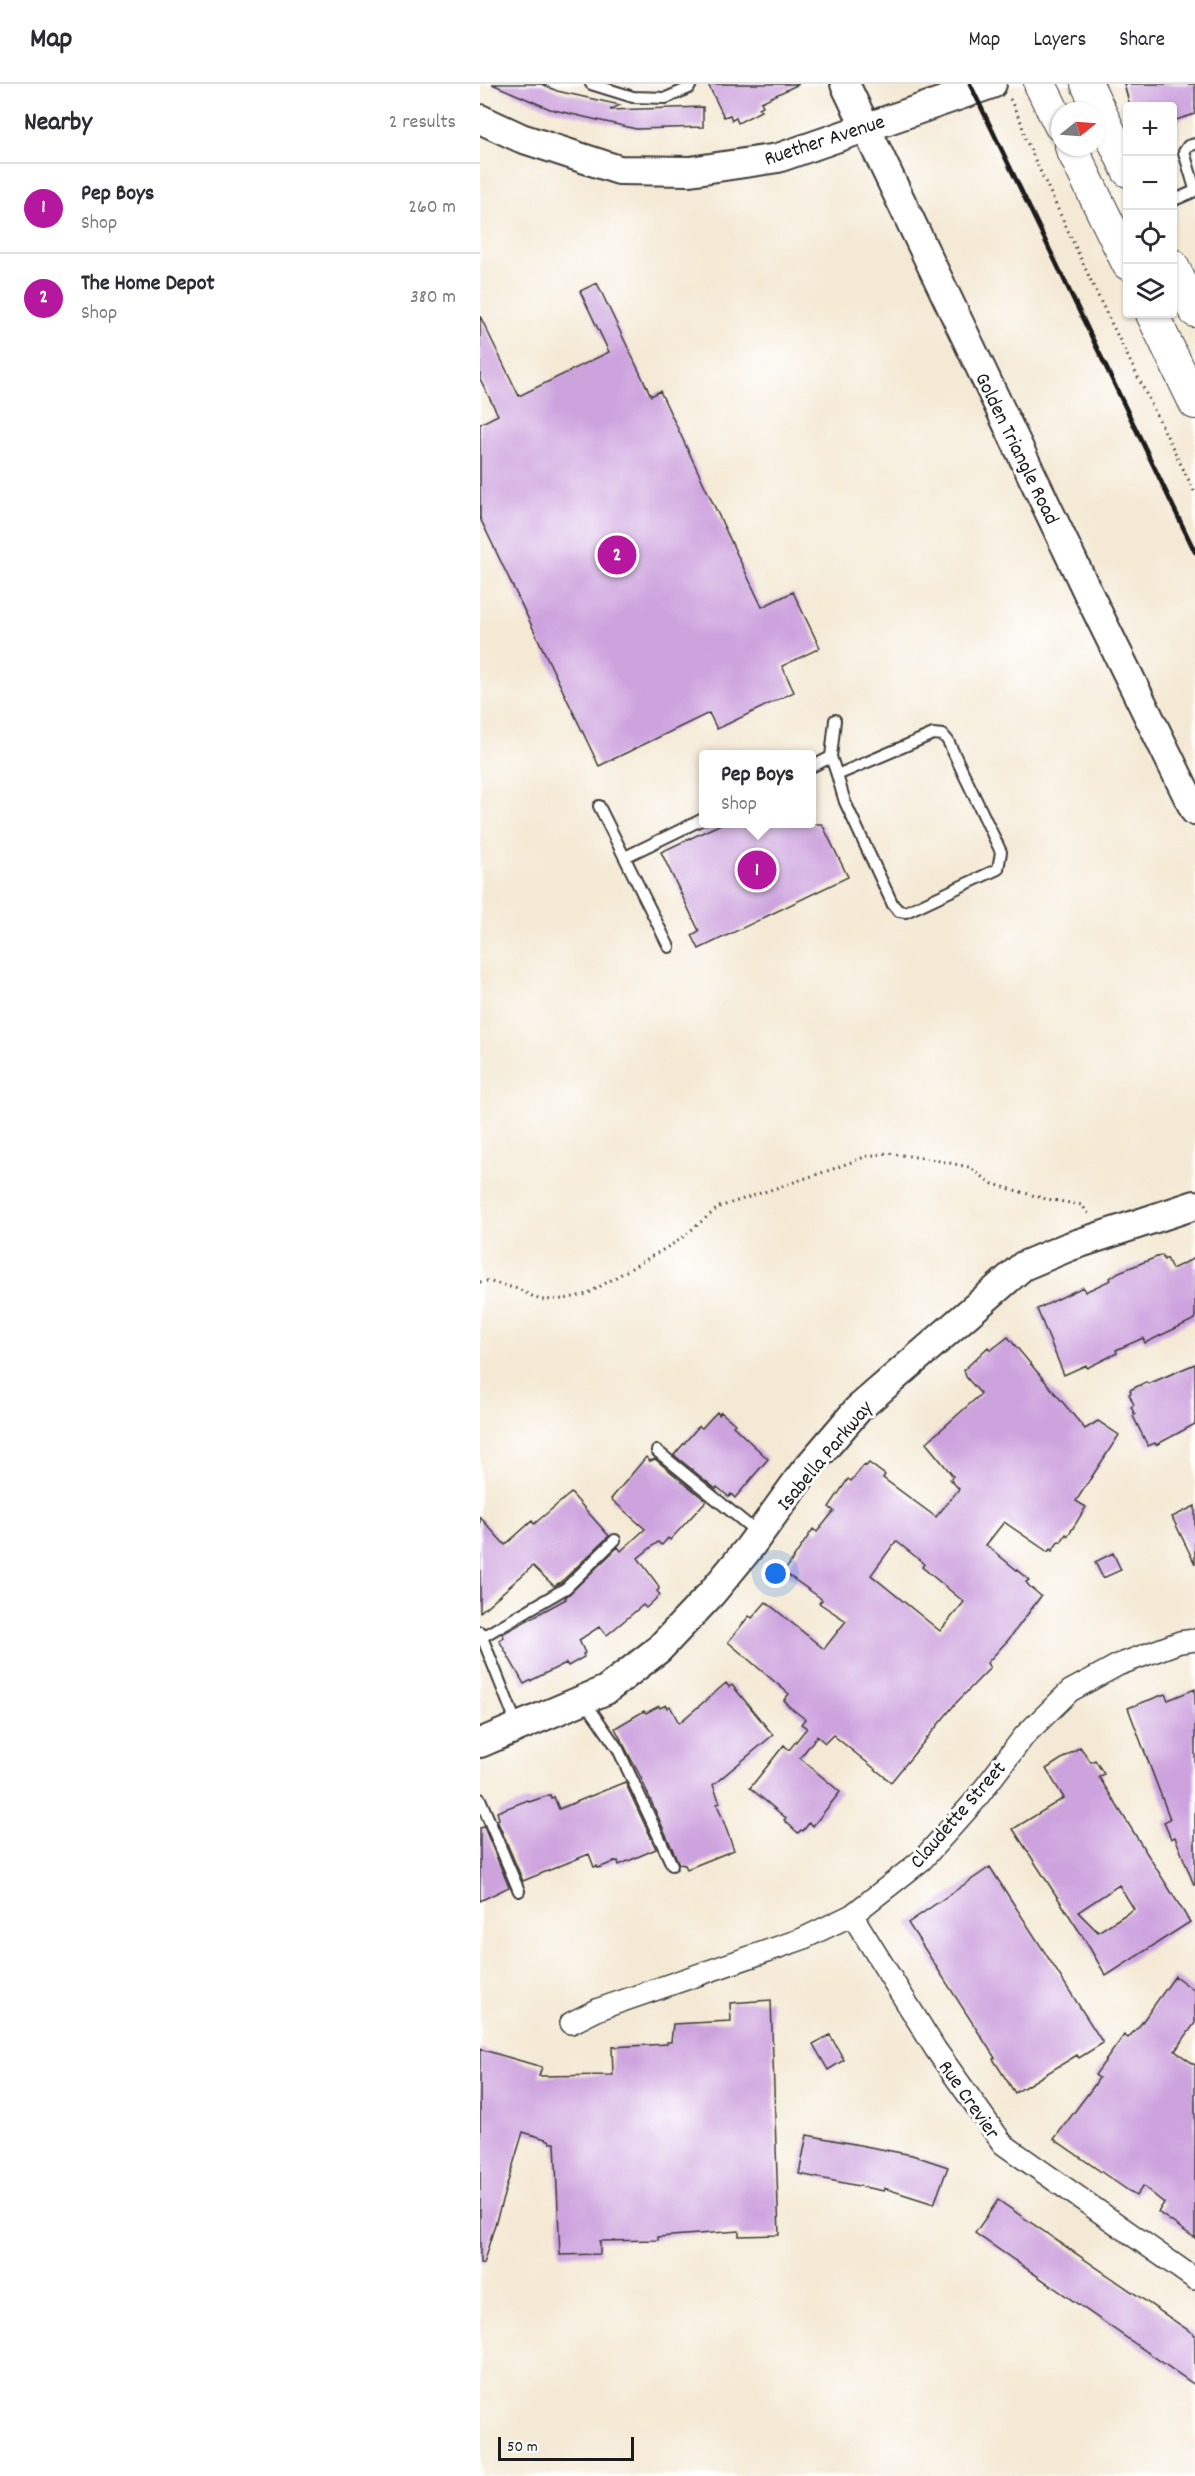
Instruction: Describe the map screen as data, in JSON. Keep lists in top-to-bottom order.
{
  "streets": {
    "street": [
      "Ruether Avenue",
      "Golden Triangle Road",
      "Isabella Parkway",
      "Claudette Street",
      "Rue Crevier"
    ]
  },
  "crossings": [
    ["Ruether Avenue", "Golden Triangle Road"],
    ["Claudette Street", "Rue Crevier"]
  ],
  "scale_bar": "50 m",
  "north": "right",
  "page": {
    "header": "Map",
    "nav": ["Map", "Layers", "Share"],
    "heading": ["Nearby", "2 results"],
    "map_buttons": ["+", "−"],
    "list": [
      {
        "mark": "1",
        "name": "Pep Boys",
        "note": "Shop",
        "value": "260 m"
      },
      {
        "mark": "2",
        "name": "The Home Depot",
        "note": "Shop",
        "value": "380 m"
      }
    ],
    "pins": ["2", "1"],
    "popup": ["Pep Boys", "Shop"],
    "scale": "50 m"
  }
}
